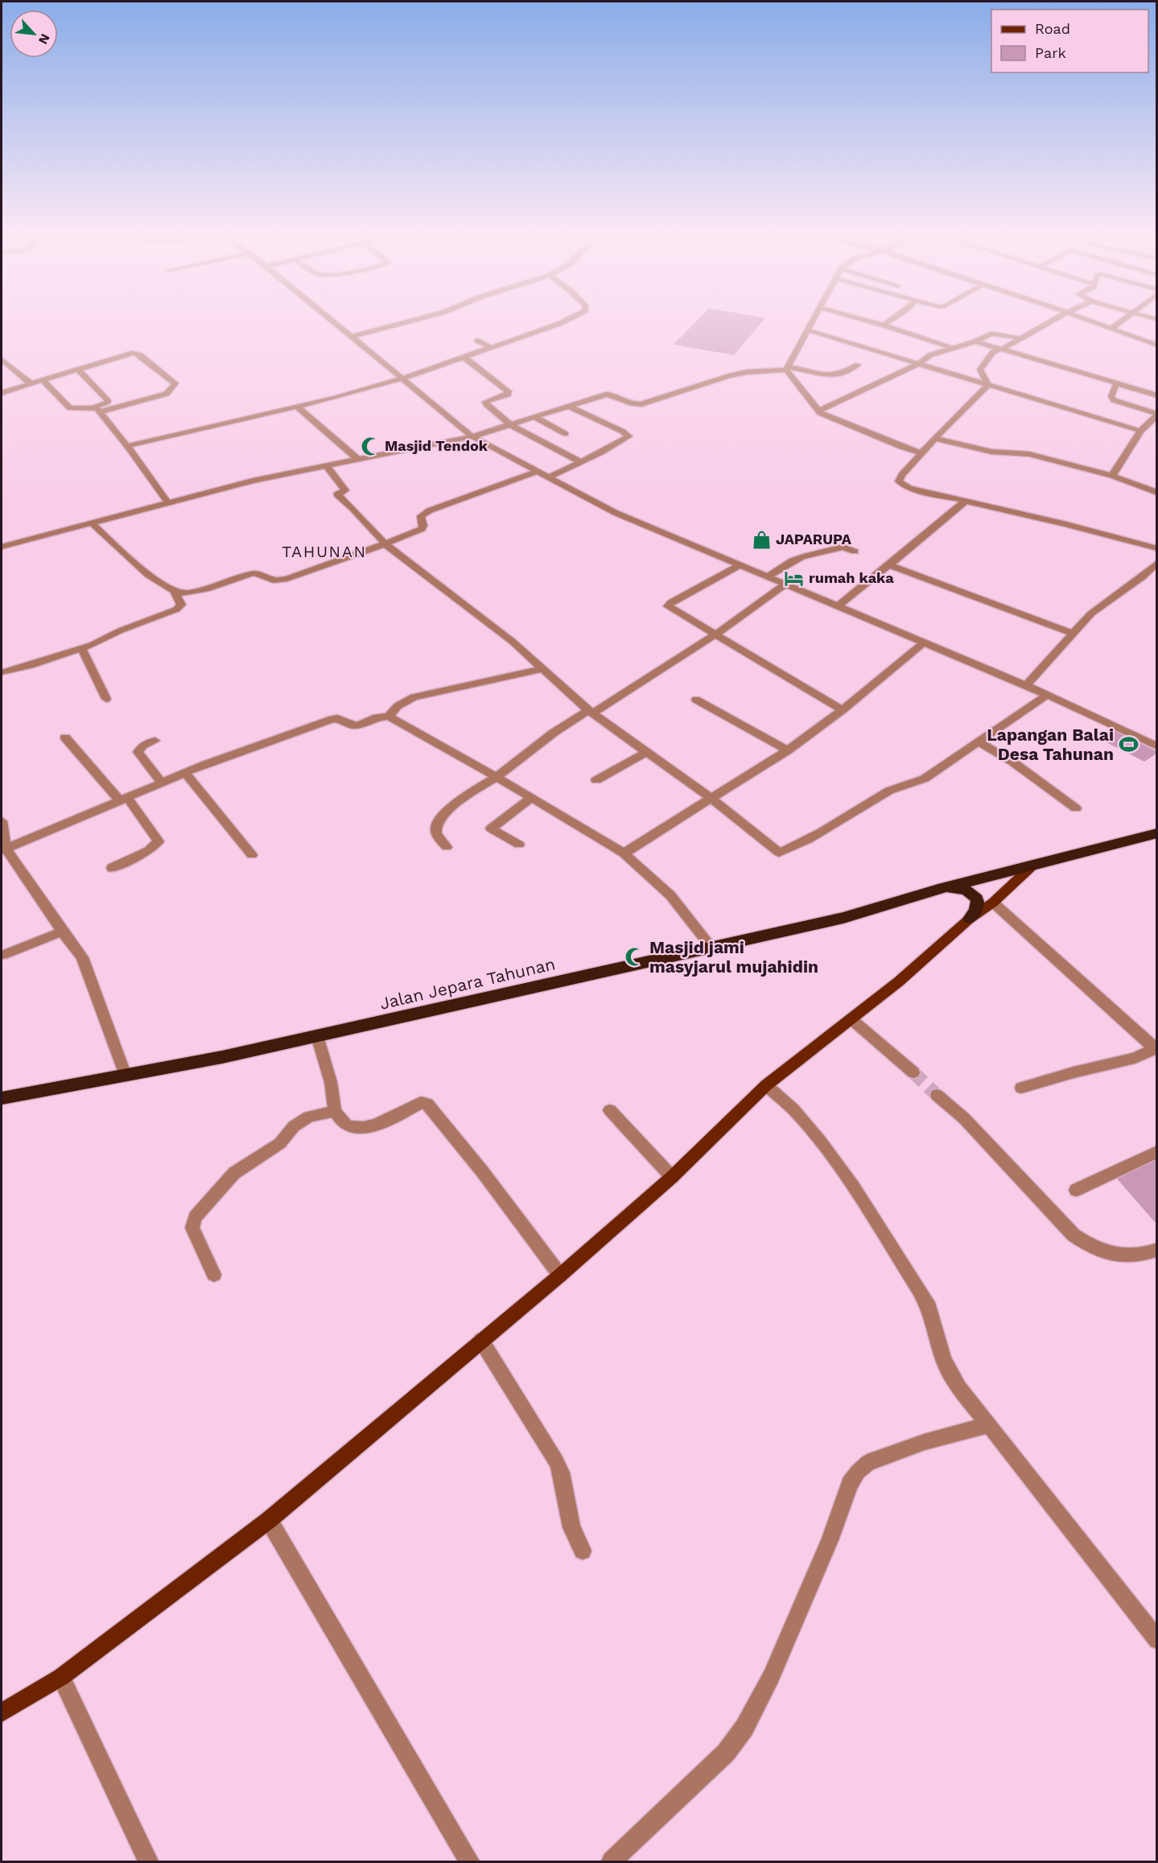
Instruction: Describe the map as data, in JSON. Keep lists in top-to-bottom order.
{
  "streets": {
    "highway": ["Jalan Jepara Tahunan"]
  },
  "districts": ["TAHUNAN"],
  "places": {
    "mosque": ["Masjid Tendok", "Masjid jami masyjarul mujahidin"],
    "shop": ["JAPARUPA"],
    "hotel": ["rumah kaka"],
    "sports": ["Lapangan Balai Desa Tahunan"]
  },
  "legend": ["Road", "Park"],
  "north": "bottom right"
}
